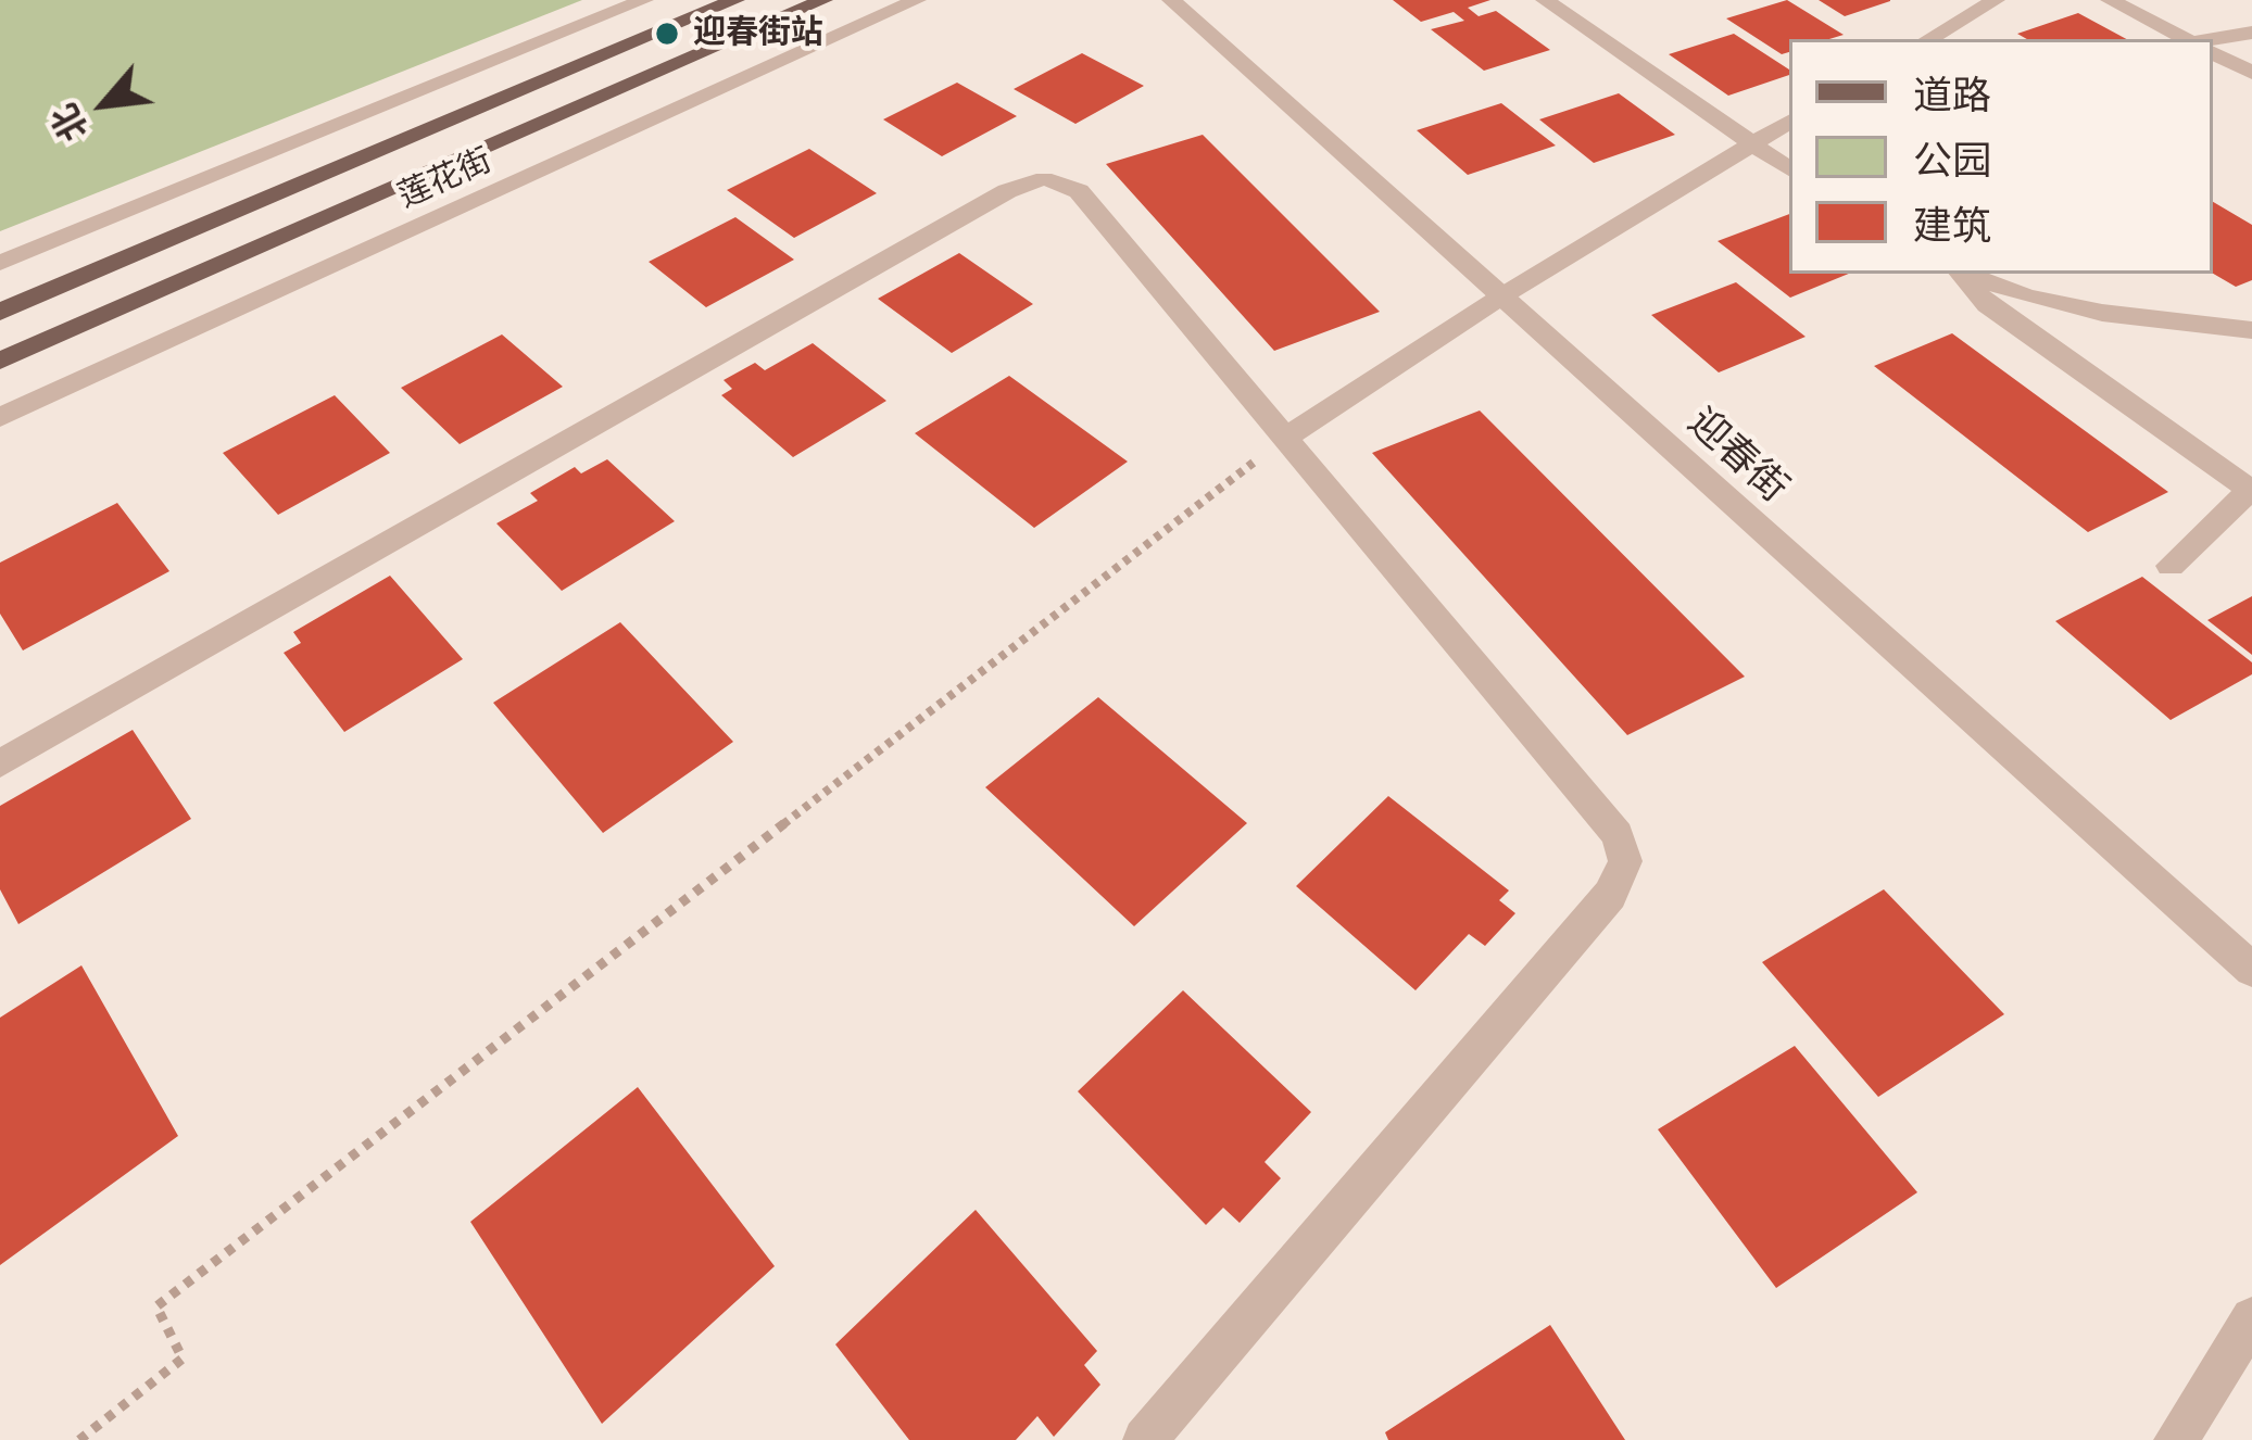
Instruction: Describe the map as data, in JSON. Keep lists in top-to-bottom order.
{
  "streets": {
    "main road": ["莲花街"],
    "street": ["迎春街"]
  },
  "places": ["迎春街站"],
  "legend": ["道路", "公园", "建筑"],
  "north": "bottom left"
}
